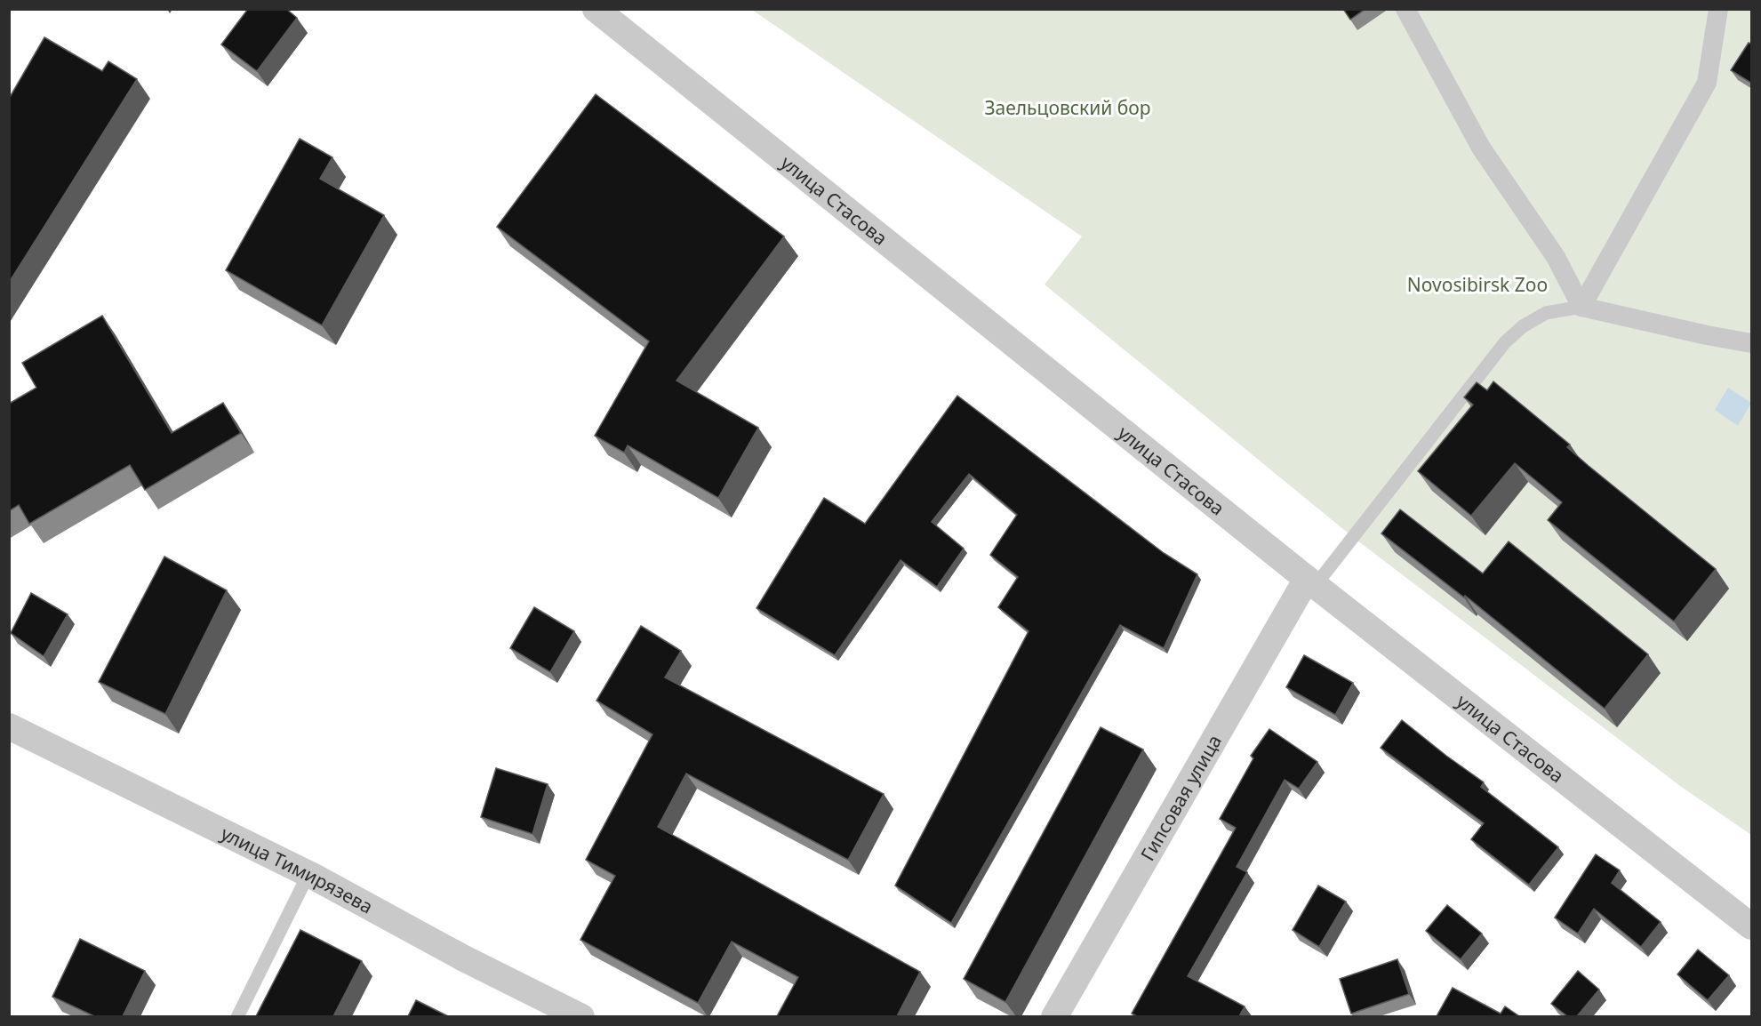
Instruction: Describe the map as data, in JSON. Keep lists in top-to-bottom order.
{
  "streets": {
    "street": ["улица Стасова", "Гипсовая улица", "улица Тимирязева"]
  },
  "crossings": [
    ["улица Стасова", "Гипсовая улица"]
  ],
  "parks": ["Заельцовский бор", "Novosibirsk Zoo"]
}
